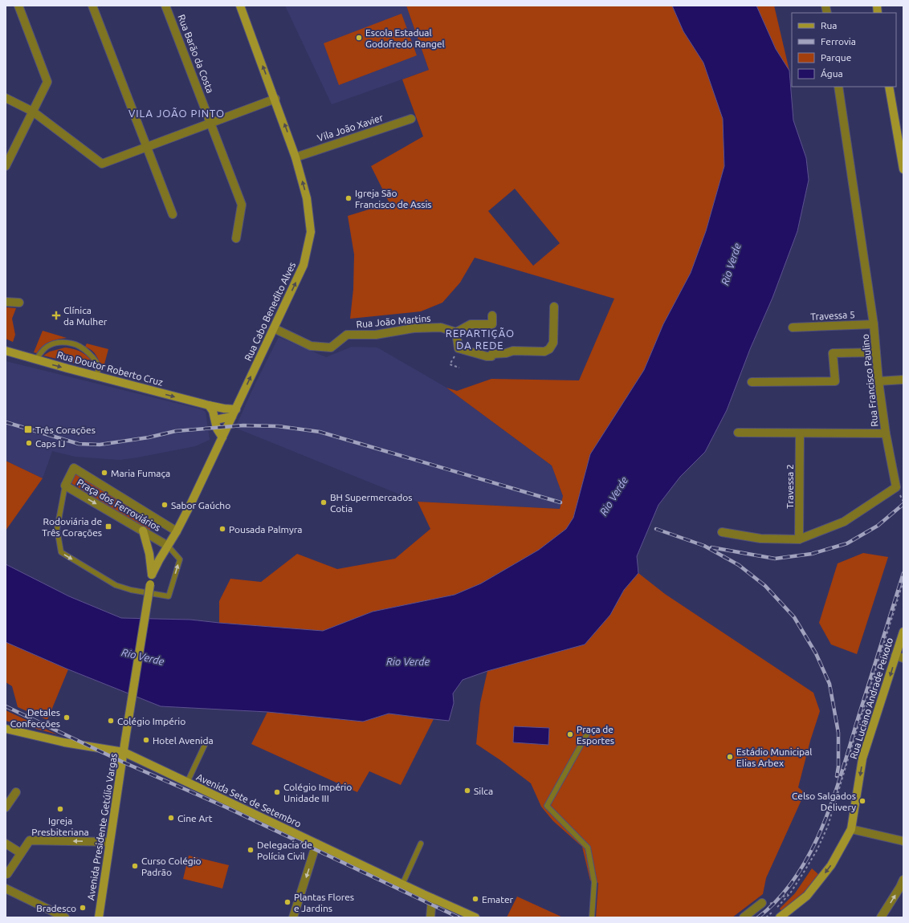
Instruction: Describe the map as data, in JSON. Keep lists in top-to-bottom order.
{
  "streets": {
    "main road": [
      "Rua Cabo Benedito Alves",
      "Rua Doutor Roberto Cruz",
      "Rua Luciano Andrade Peixoto",
      "Avenida Sete de Setembro",
      "Avenida Presidente Getúlio Vargas"
    ],
    "street": [
      "Rua Barão da Costa",
      "Vila João Xavier",
      "Travessa 5",
      "Rua João Martins",
      "Rua Francisco Paulino",
      "Travessa 2",
      "Praça dos Ferroviários"
    ]
  },
  "crossings": [
    ["Vila João Xavier", "Rua Cabo Benedito Alves"],
    ["Rua Cabo Benedito Alves", "Rua João Martins"],
    ["Rua Cabo Benedito Alves", "Rua Doutor Roberto Cruz"],
    ["Rua Cabo Benedito Alves", "Praça dos Ferroviários"],
    ["Rua Cabo Benedito Alves", "Avenida Presidente Getúlio Vargas"],
    ["Travessa 5", "Rua Francisco Paulino"],
    ["Rua Francisco Paulino", "Travessa 2"],
    ["Avenida Sete de Setembro", "Avenida Presidente Getúlio Vargas"]
  ],
  "one_way": ["Rua Cabo Benedito Alves", "Rua Doutor Roberto Cruz", "Rua Luciano Andrade Peixoto"],
  "districts": ["VILA JOÃO PINTO", "REPARTIÇÃO DA REDE"],
  "water": ["Rio Verde"],
  "places": {
    "other": [
      "Escola Estadual Godofredo Rangel",
      "Igreja São Francisco de Assis",
      "Caps IJ",
      "Maria Fumaça",
      "BH Supermercados Cotia",
      "Sabor Gaúcho",
      "Pousada Palmyra",
      "Detales Confecções",
      "Colégio Império",
      "Praça de Esportes",
      "Hotel Avenida",
      "Estádio Municipal Elias Arbex",
      "Silca",
      "Colégio Império Unidade III",
      "Celso Salgados Delivery",
      "Igreja Presbiteriana",
      "Cine Art",
      "Delegacia de Polícia Civil",
      "Curso Colégio Padrão",
      "Emater",
      "Plantas Flores e Jardins",
      "Bradesco"
    ],
    "health": ["Clínica da Mulher"],
    "transit": ["Três Corações", "Rodoviária de Três Corações"]
  },
  "legend": [
    "Rua",
    "Ferrovia",
    "Parque",
    "Água"
  ]
}
